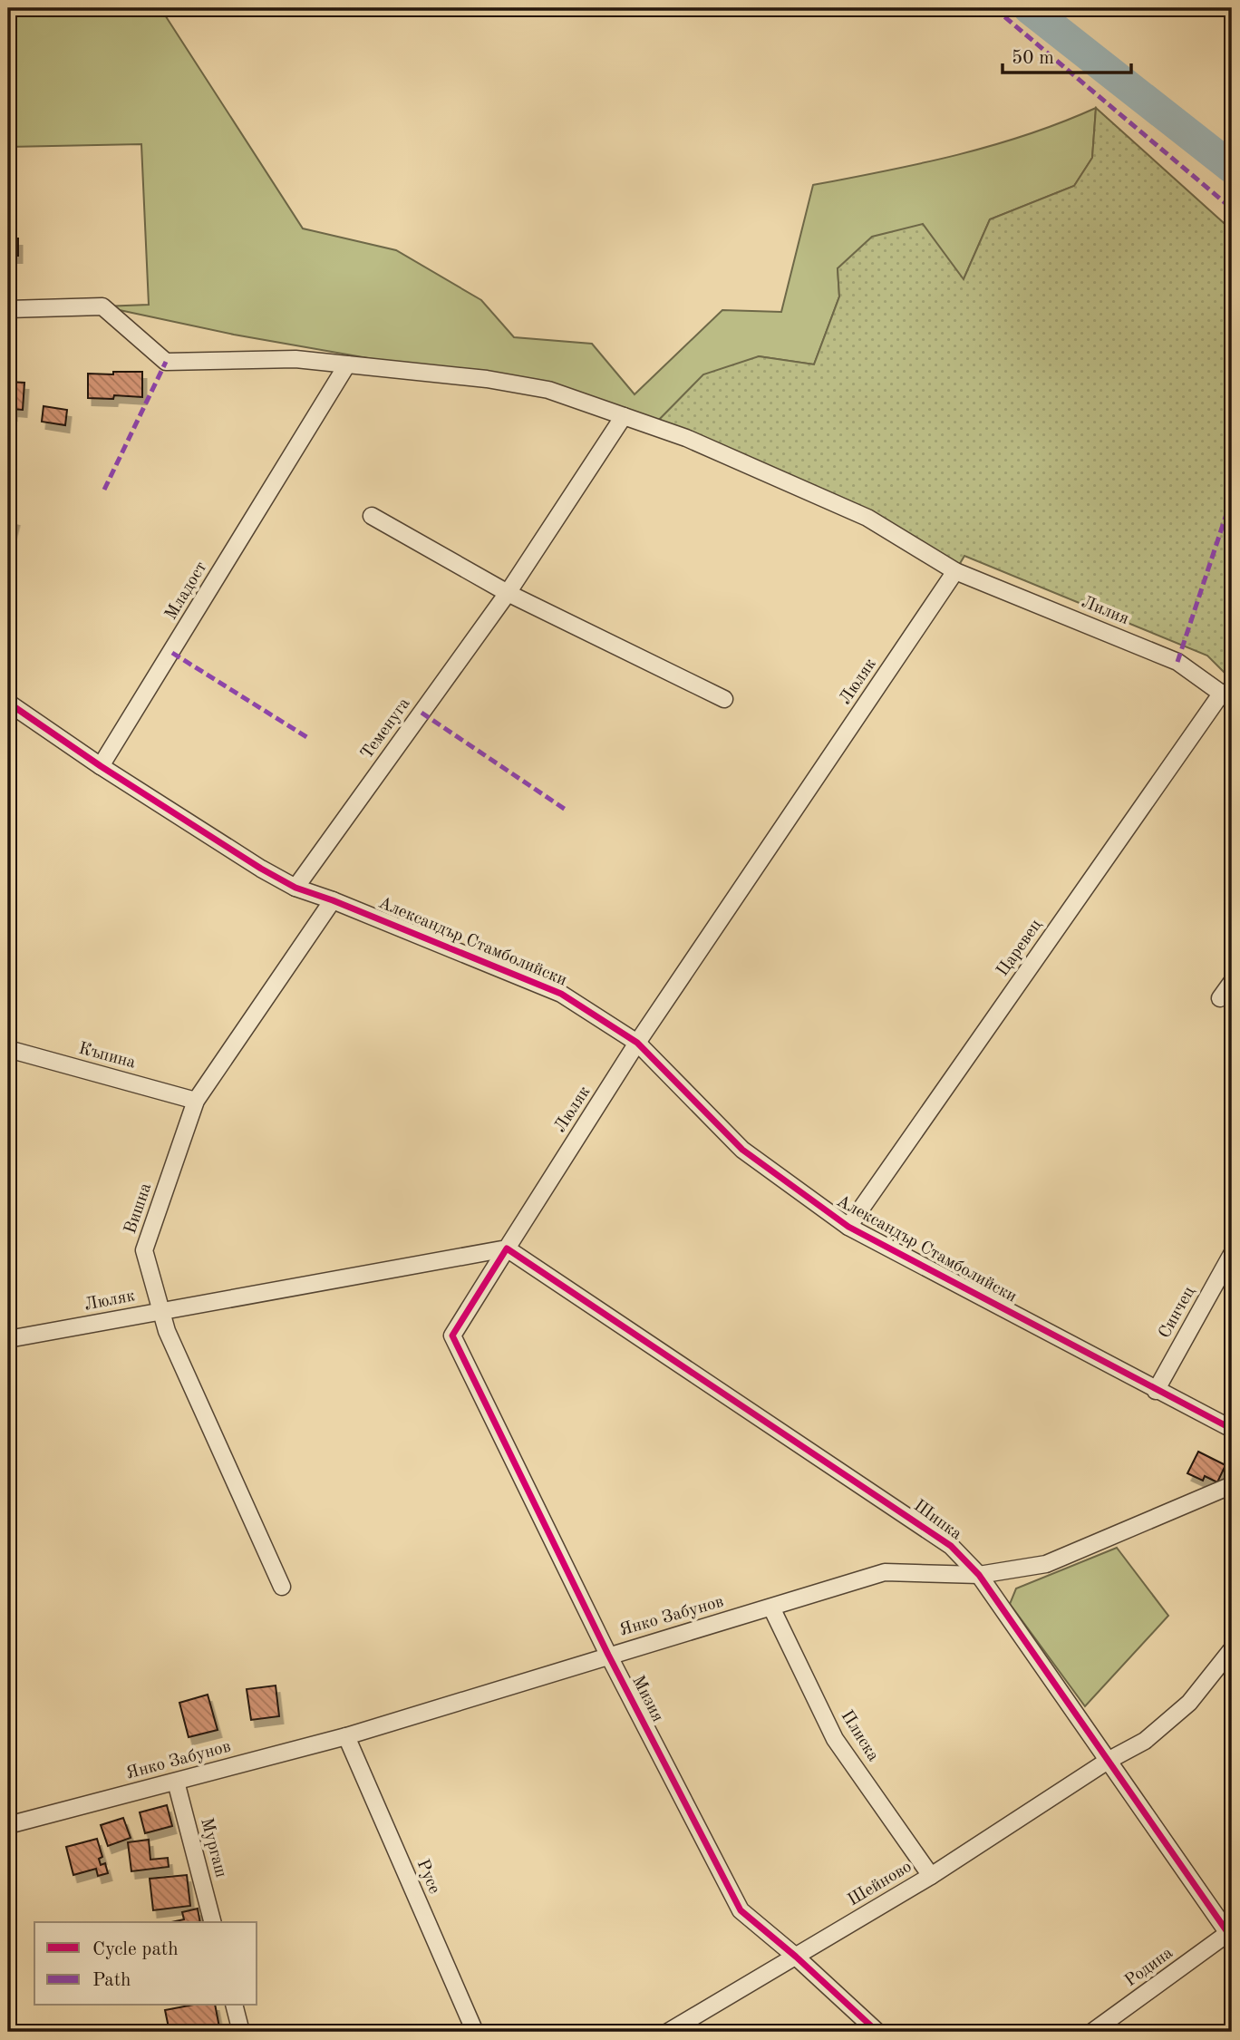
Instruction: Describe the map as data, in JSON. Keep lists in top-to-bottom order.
{
  "streets": {
    "street": [
      "Младост",
      "Лилия",
      "Люляк",
      "Теменуга",
      "Александър Стамболийски",
      "Царевец",
      "Къпина",
      "Вишна",
      "Синчец",
      "Шипка",
      "Янко Забунов",
      "Мизия",
      "Плиска",
      "Мургаш",
      "Русе",
      "Шейново",
      "Родина"
    ]
  },
  "crossings": [
    ["Младост", "Лилия"],
    ["Младост", "Александър Стамболийски"],
    ["Лилия", "Люляк"],
    ["Лилия", "Теменуга"],
    ["Лилия", "Царевец"],
    ["Люляк", "Александър Стамболийски"],
    ["Люляк", "Вишна"],
    ["Люляк", "Шипка"],
    ["Люляк", "Мизия"],
    ["Теменуга", "Александър Стамболийски"],
    ["Александър Стамболийски", "Царевец"],
    ["Александър Стамболийски", "Вишна"],
    ["Александър Стамболийски", "Синчец"],
    ["Къпина", "Вишна"],
    ["Шипка", "Янко Забунов"],
    ["Шипка", "Мизия"],
    ["Шипка", "Шейново"],
    ["Шипка", "Родина"],
    ["Янко Забунов", "Мизия"],
    ["Янко Забунов", "Плиска"],
    ["Янко Забунов", "Мургаш"],
    ["Янко Забунов", "Русе"],
    ["Мизия", "Шейново"],
    ["Плиска", "Шейново"]
  ],
  "legend": ["Cycle path", "Path"],
  "scale_bar": "50 m"
}
